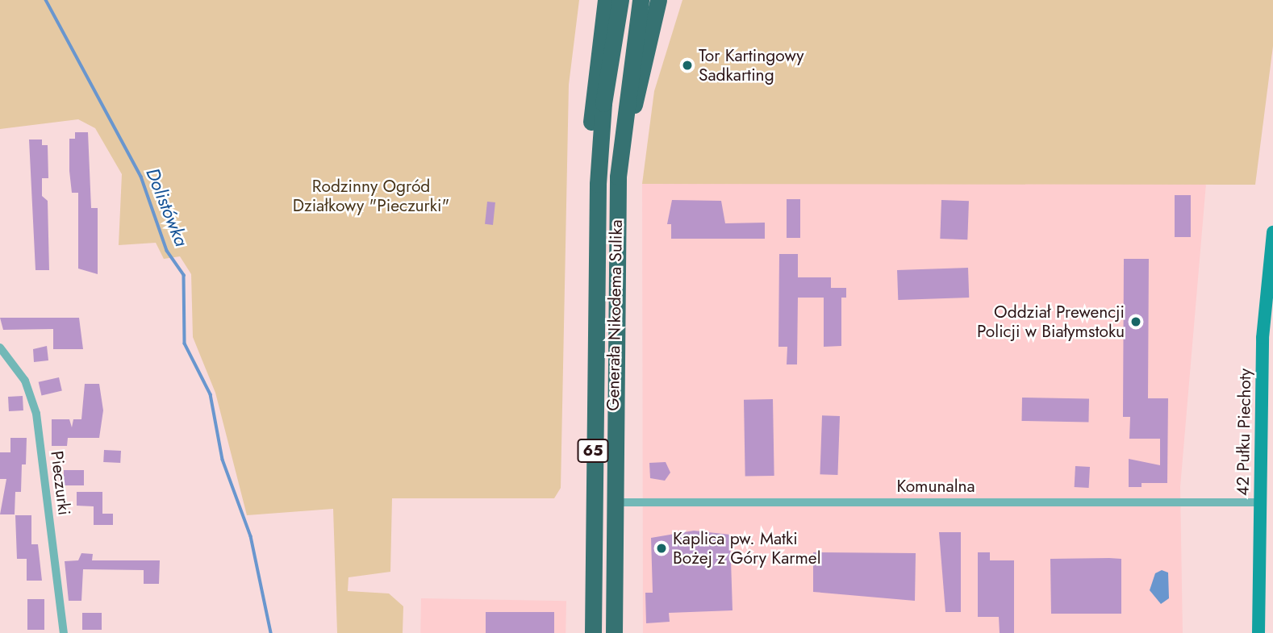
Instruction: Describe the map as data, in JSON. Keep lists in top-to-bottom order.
{
  "streets": {
    "highway": ["Generała Nikodema Sulika", "65"],
    "street": ["42 Pułku Piechoty", "Pieczurki", "Komunalna"]
  },
  "crossings": [
    ["Generała Nikodema Sulika", "Komunalna"],
    ["42 Pułku Piechoty", "Komunalna"]
  ],
  "water": ["Dolistówka"],
  "parks": ["Rodzinny Ogród Działkowy \"Pieczurki\""],
  "places": ["Tor Kartingowy Sadkarting", "Oddział Prewencji Policji w Białymstoku", "Kaplica pw. Matki Bożej z Góry Karmel"]
}
